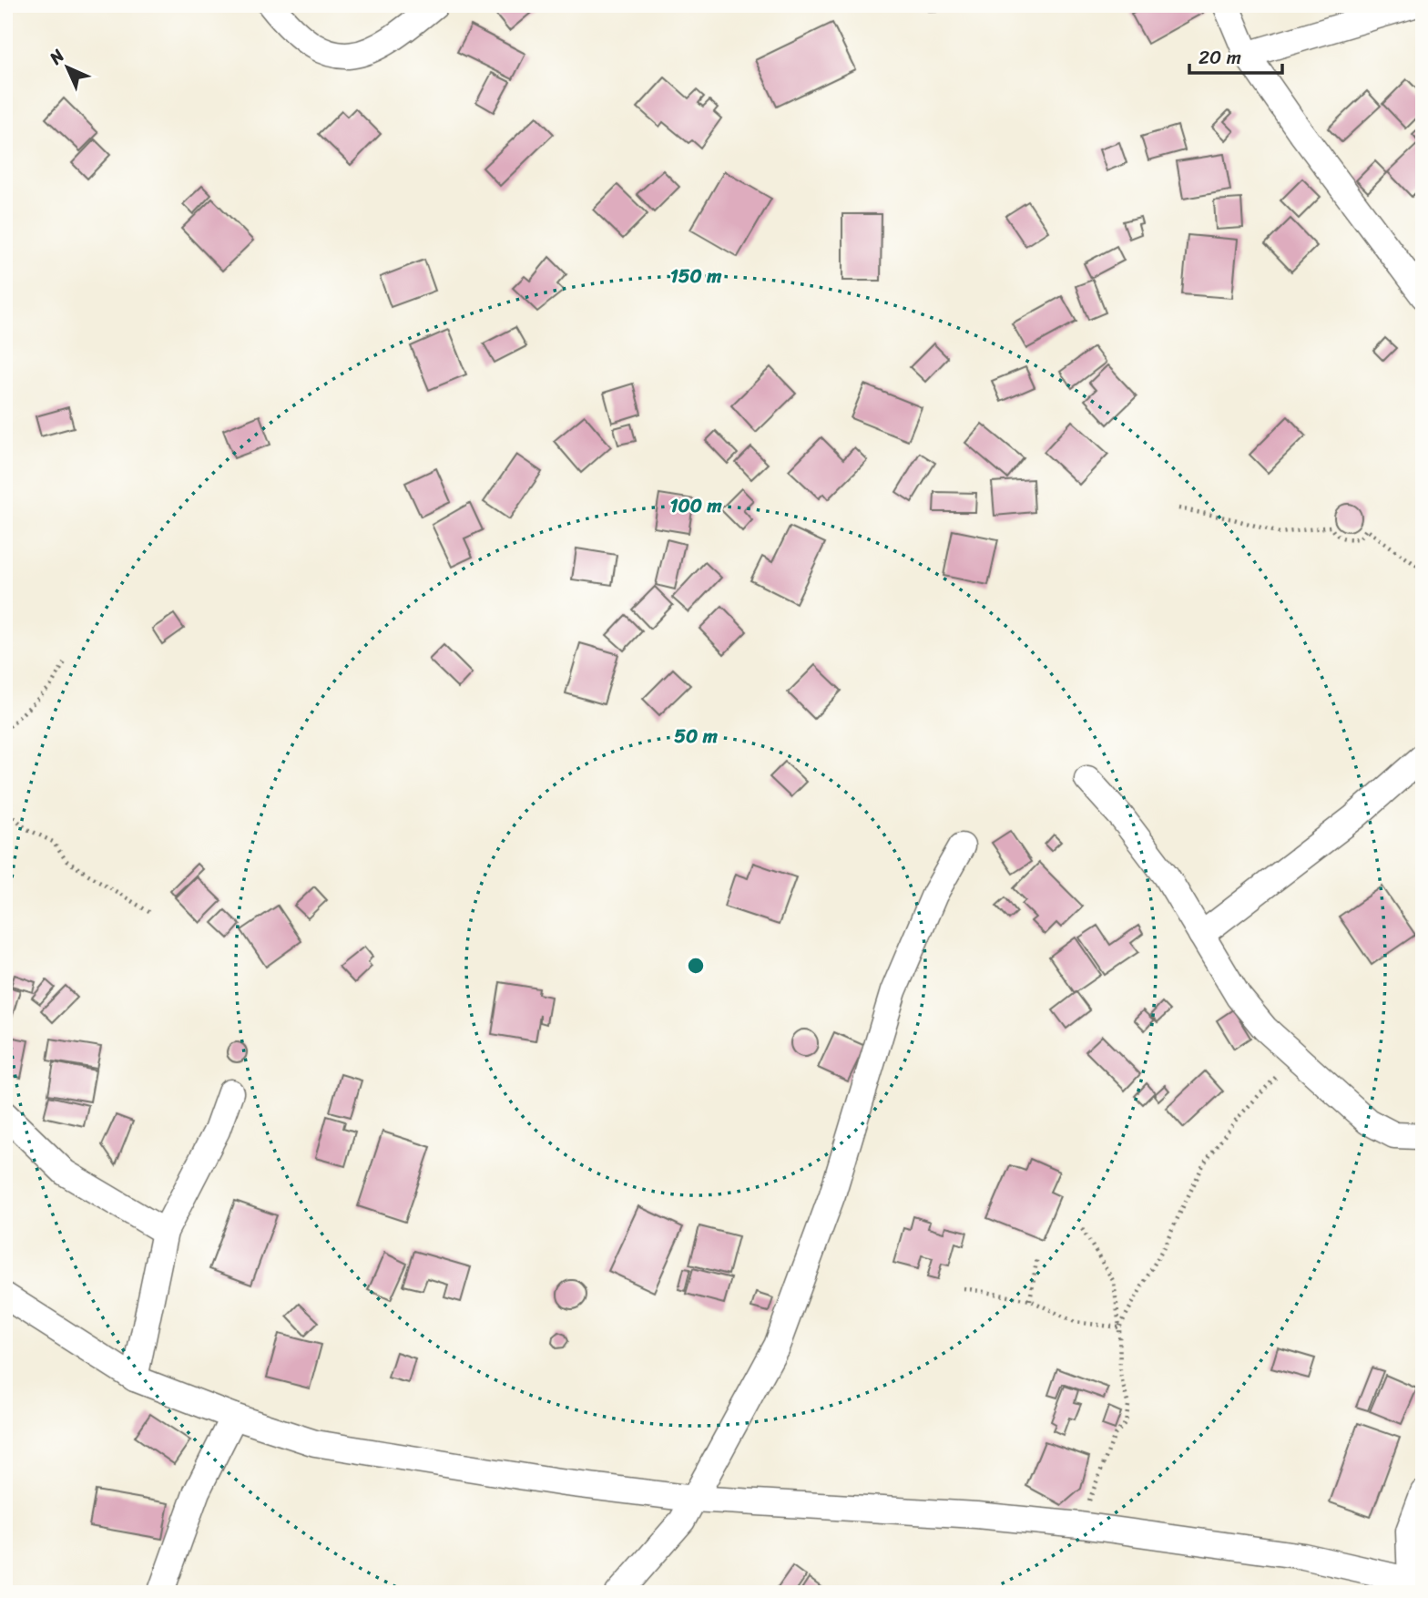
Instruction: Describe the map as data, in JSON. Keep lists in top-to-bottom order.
{
  "scale_bar": "20 m",
  "north": "top left",
  "rings": ["150 m", "100 m", "50 m"]
}
